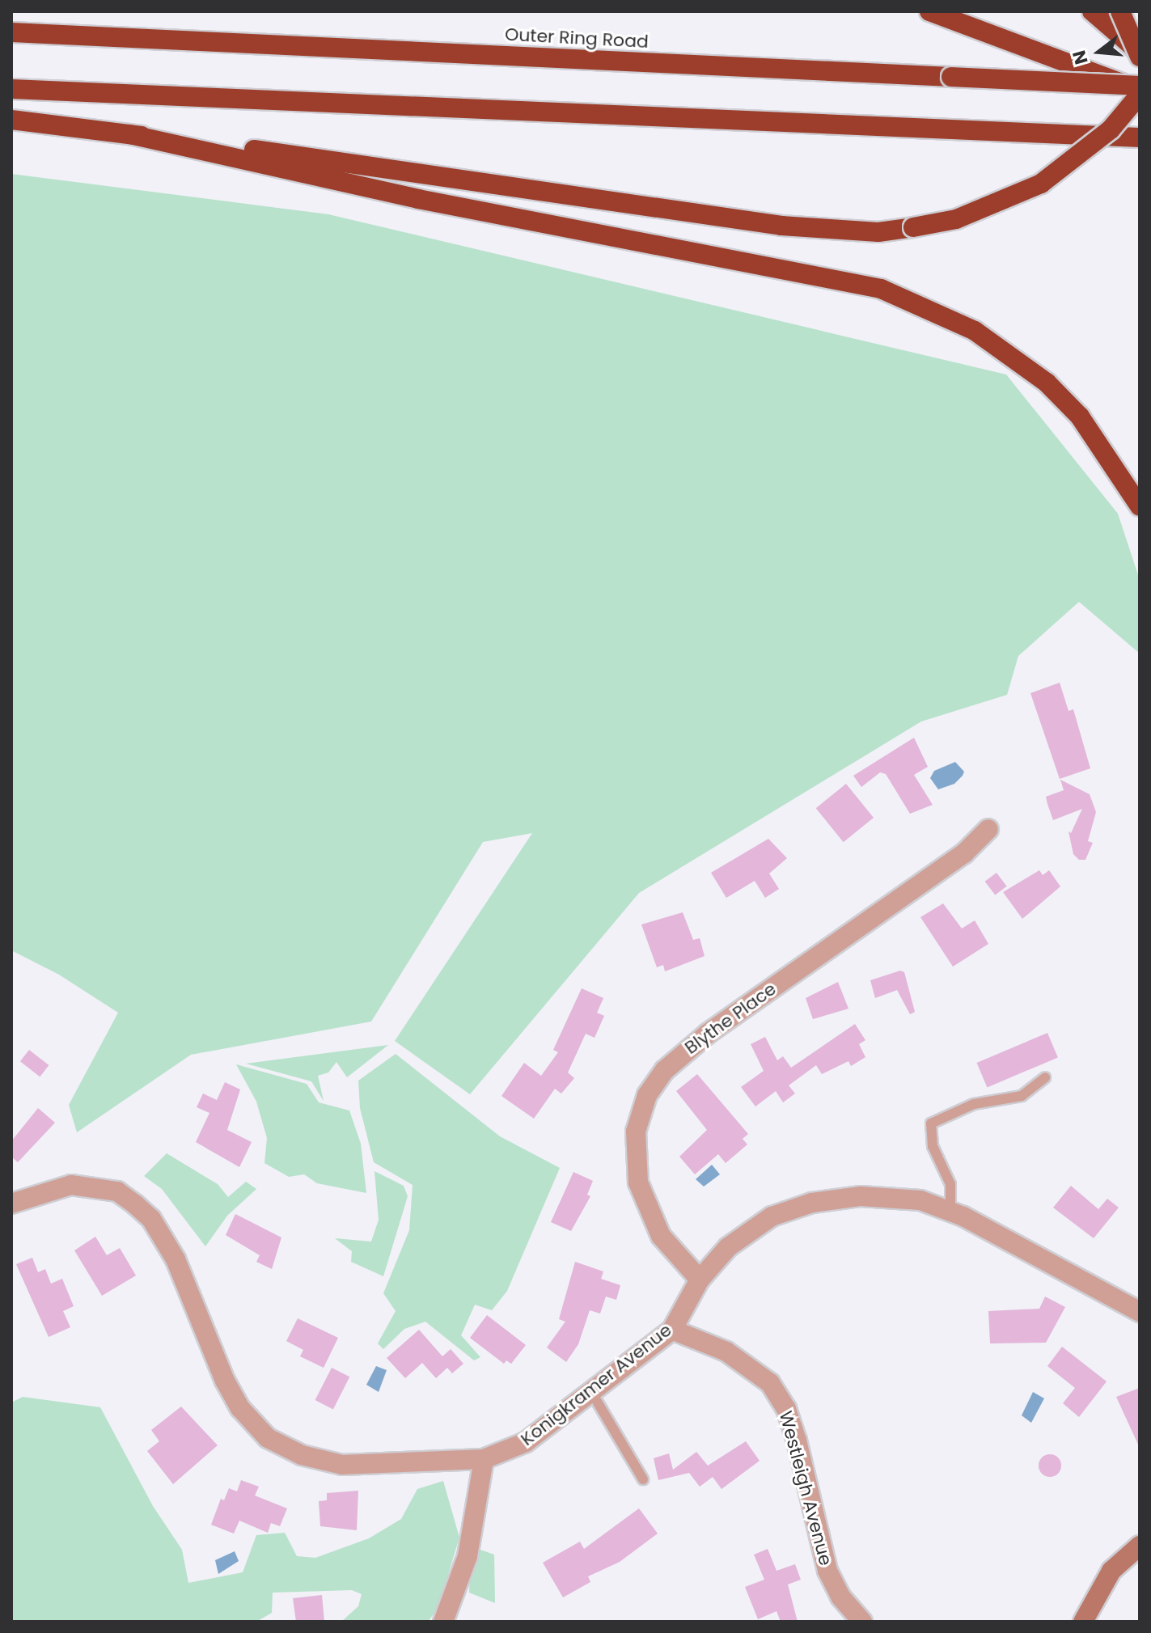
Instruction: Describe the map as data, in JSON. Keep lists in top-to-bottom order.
{
  "streets": {
    "highway": ["Outer Ring Road"],
    "street": ["Blythe Place", "Konigkramer Avenue", "Westleigh Avenue"]
  },
  "crossings": [
    ["Blythe Place", "Konigkramer Avenue"],
    ["Konigkramer Avenue", "Westleigh Avenue"]
  ],
  "north": "left"
}
